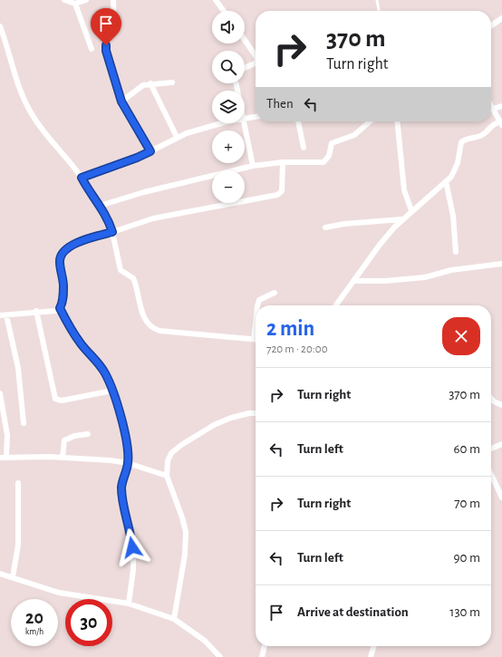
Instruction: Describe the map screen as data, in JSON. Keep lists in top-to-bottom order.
{
  "page": {
    "map_buttons": ["+", "−"],
    "turn": ["370 m", "Turn right"],
    "then": "Then",
    "heading": ["2 min", "720 m · 20:00"],
    "list": [
      {
        "name": "Turn right",
        "value": "370 m"
      },
      {
        "name": "Turn left",
        "value": "60 m"
      },
      {
        "name": "Turn right",
        "value": "70 m"
      },
      {
        "name": "Turn left",
        "value": "90 m"
      },
      {
        "name": "Arrive at destination",
        "value": "130 m"
      }
    ],
    "speed": "20 km/h",
    "limit": "30"
  }
}
